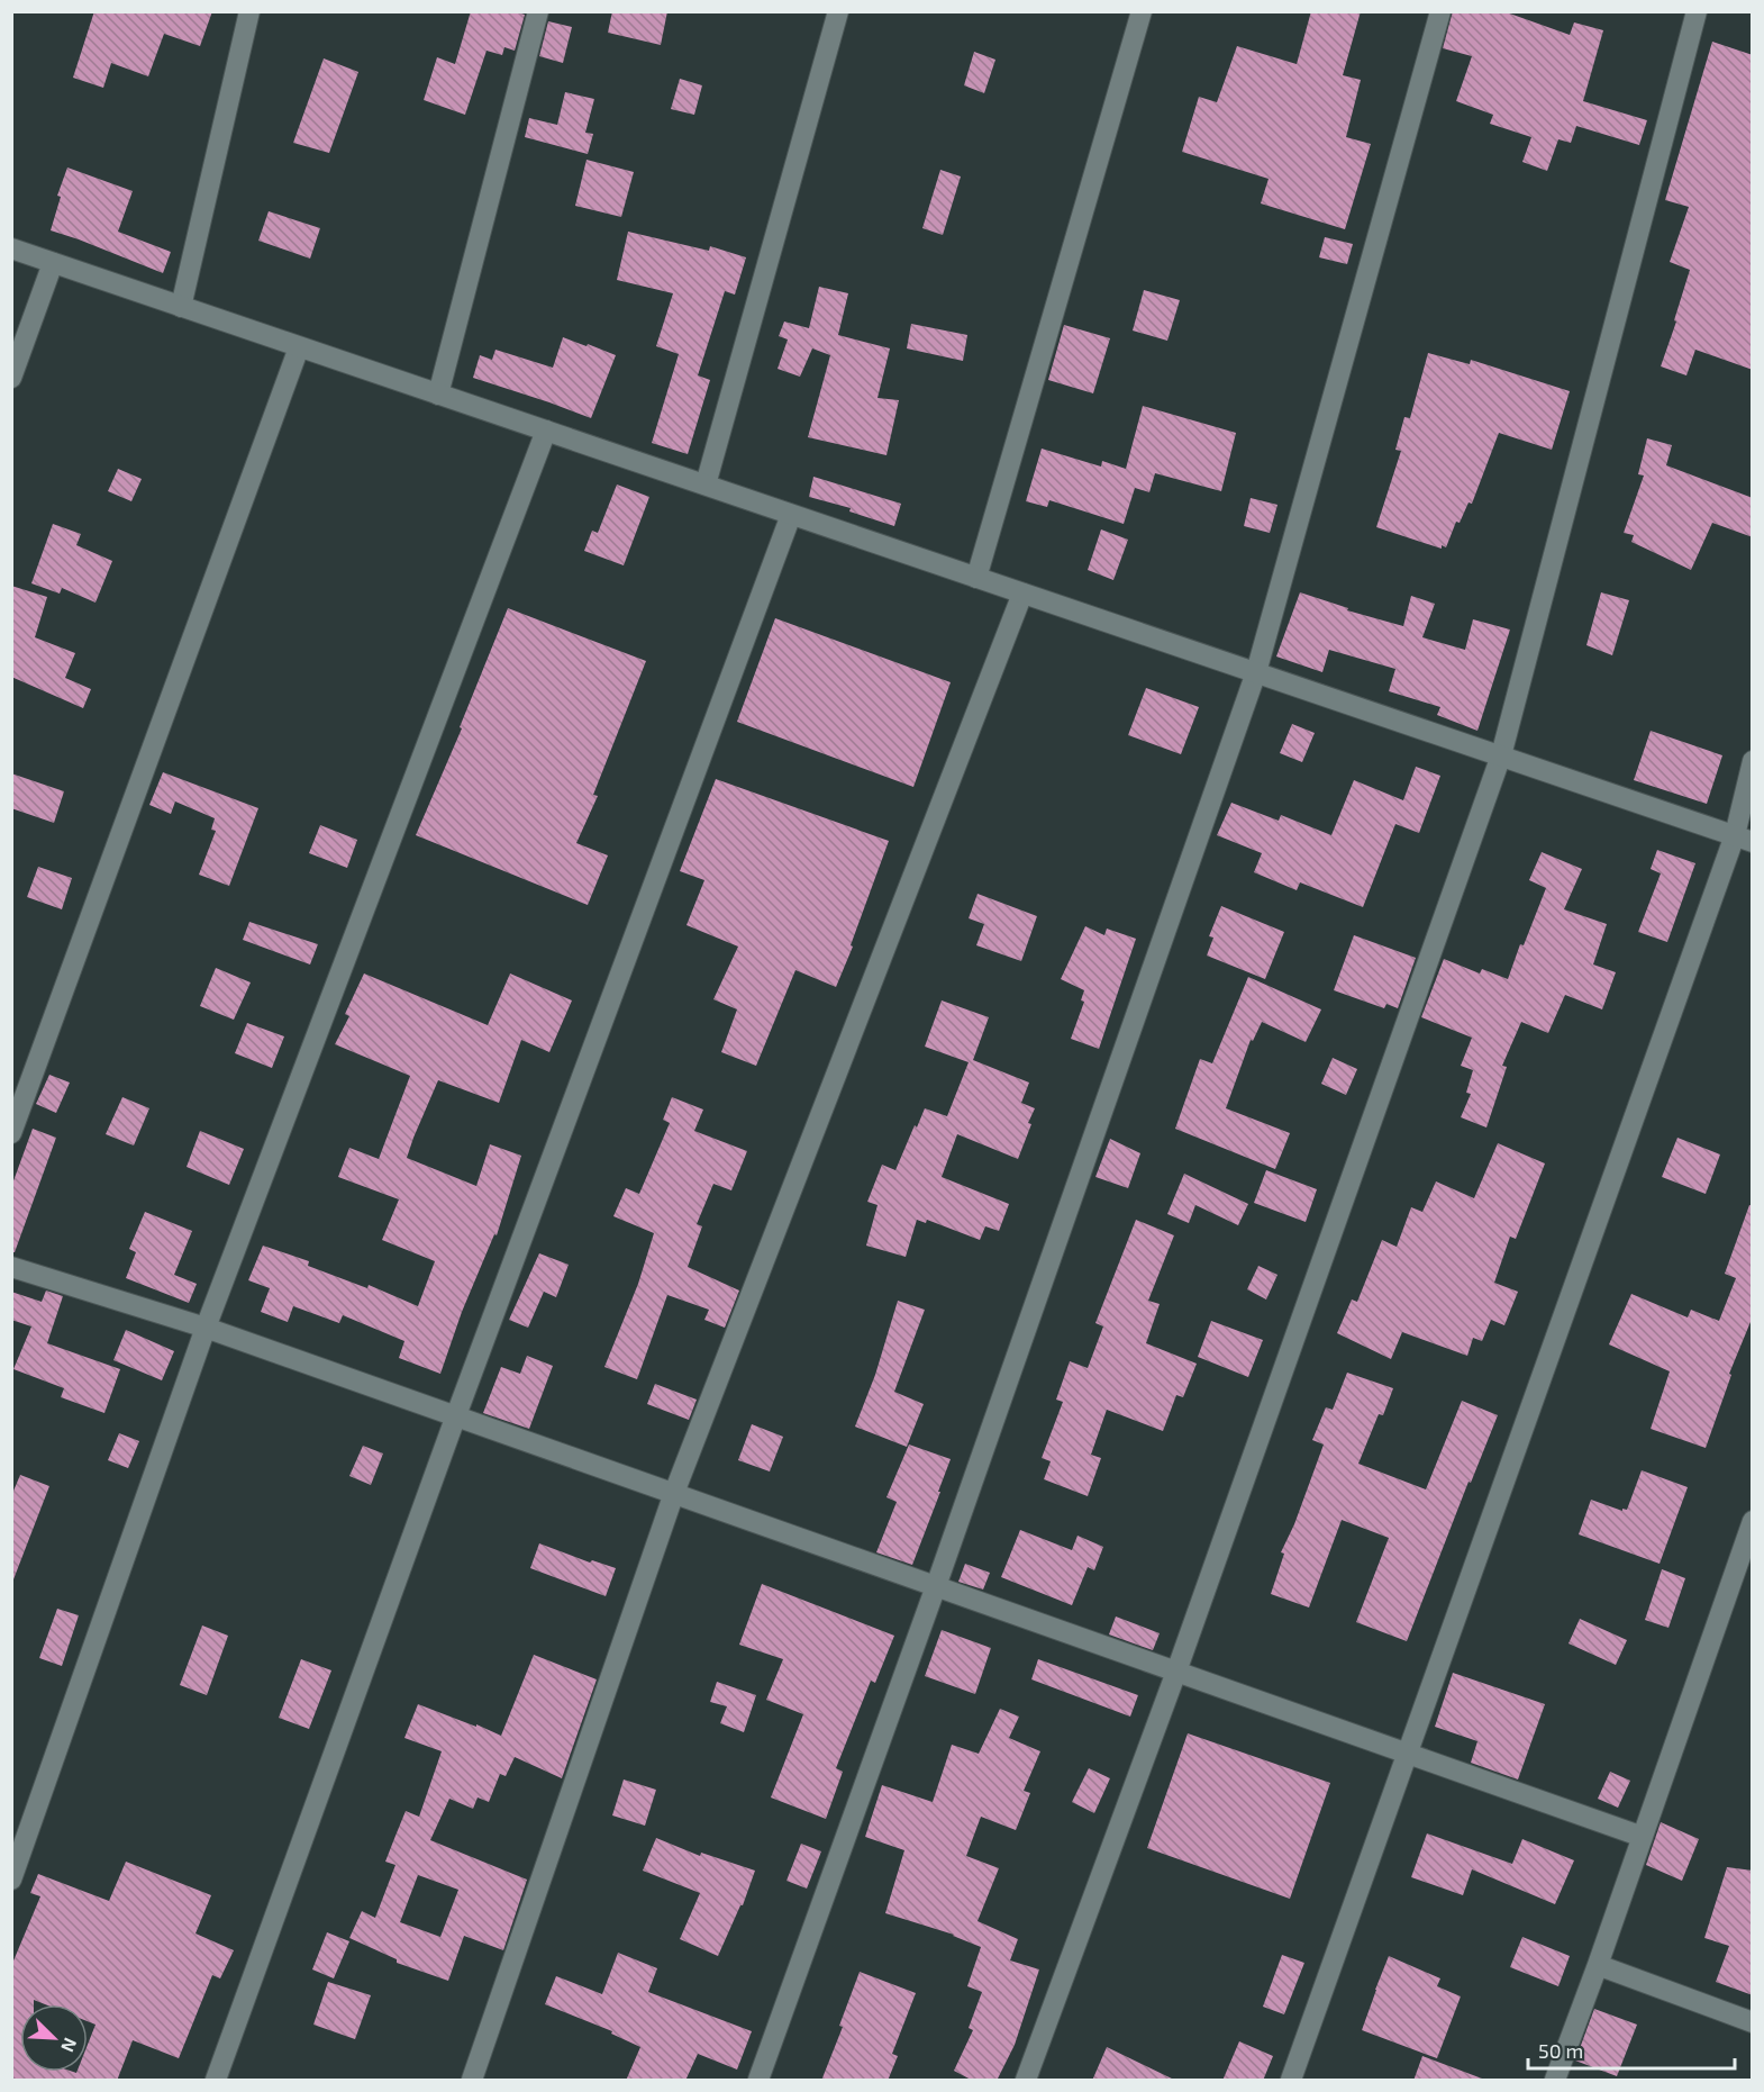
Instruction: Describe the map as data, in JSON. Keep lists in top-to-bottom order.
{
  "scale_bar": "50 m",
  "north": "bottom right"
}
